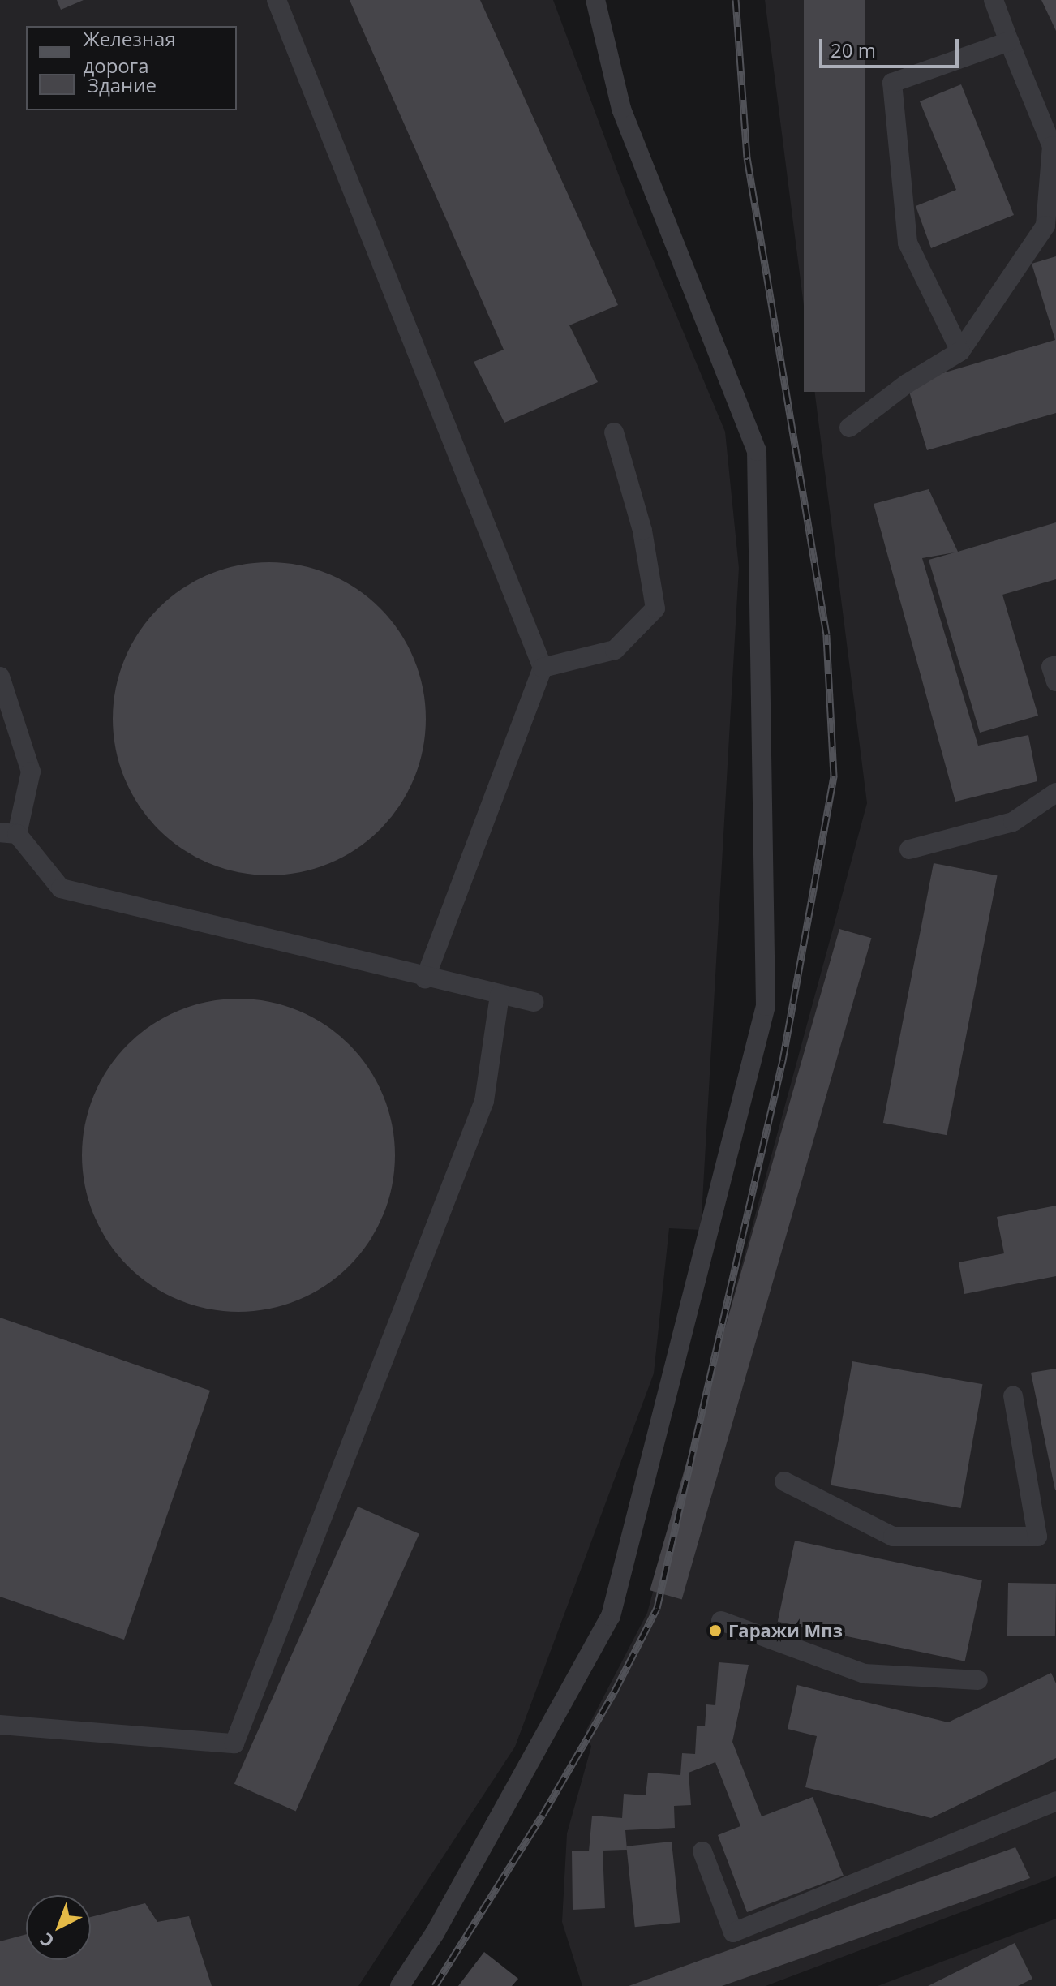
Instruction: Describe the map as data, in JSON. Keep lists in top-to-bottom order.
{
  "places": ["Гаражи Мпз"],
  "legend": ["Железная дорога", "Здание"],
  "scale_bar": "20 m",
  "north": "bottom left"
}
